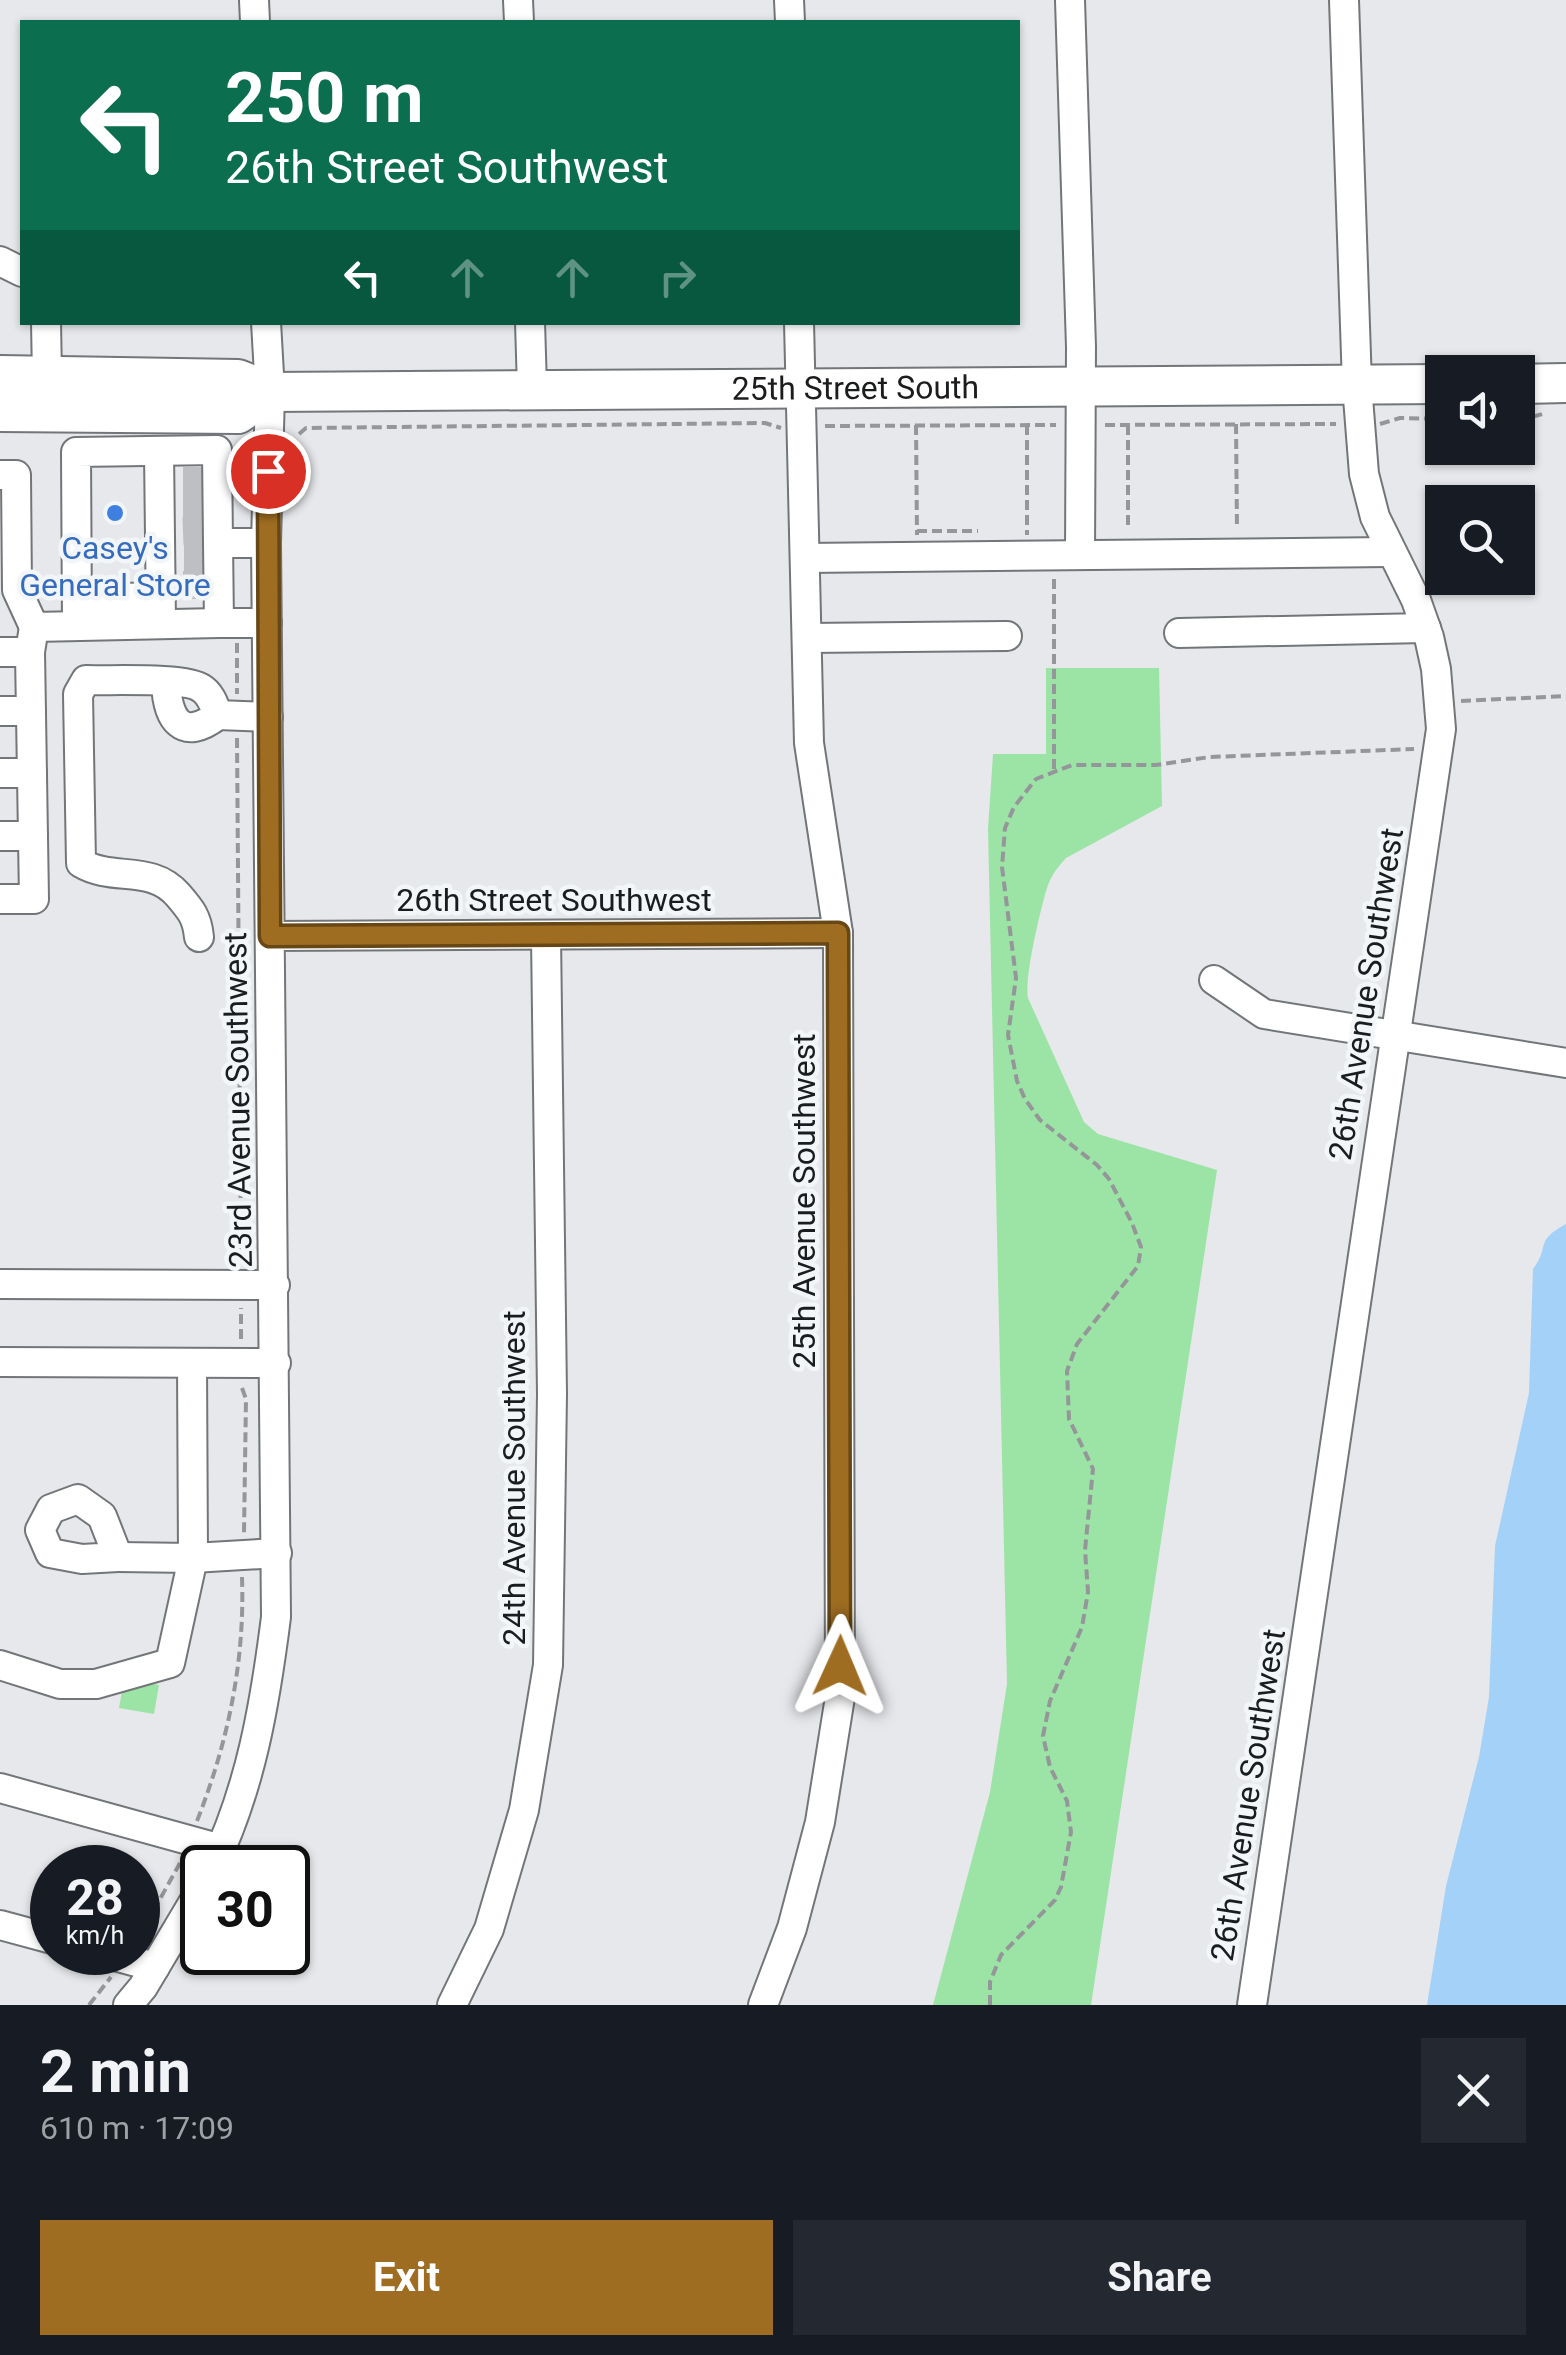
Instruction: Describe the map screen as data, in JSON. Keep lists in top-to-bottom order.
{
  "streets": {
    "main road": ["25th Street South"],
    "street": [
      "26th Street Southwest",
      "26th Avenue Southwest",
      "23rd Avenue Southwest",
      "25th Avenue Southwest",
      "24th Avenue Southwest"
    ]
  },
  "crossings": [
    ["25th Street South", "26th Avenue Southwest"],
    ["25th Street South", "23rd Avenue Southwest"],
    ["25th Street South", "25th Avenue Southwest"],
    ["26th Street Southwest", "23rd Avenue Southwest"],
    ["26th Street Southwest", "25th Avenue Southwest"],
    ["26th Street Southwest", "24th Avenue Southwest"]
  ],
  "places": ["Casey's General Store"],
  "page": {
    "turn": ["250 m", "26th Street Southwest"],
    "speed": "28 km/h",
    "limit": "30",
    "heading": ["2 min", "610 m · 17:09"],
    "buttons": ["Exit", "Share"]
  }
}
